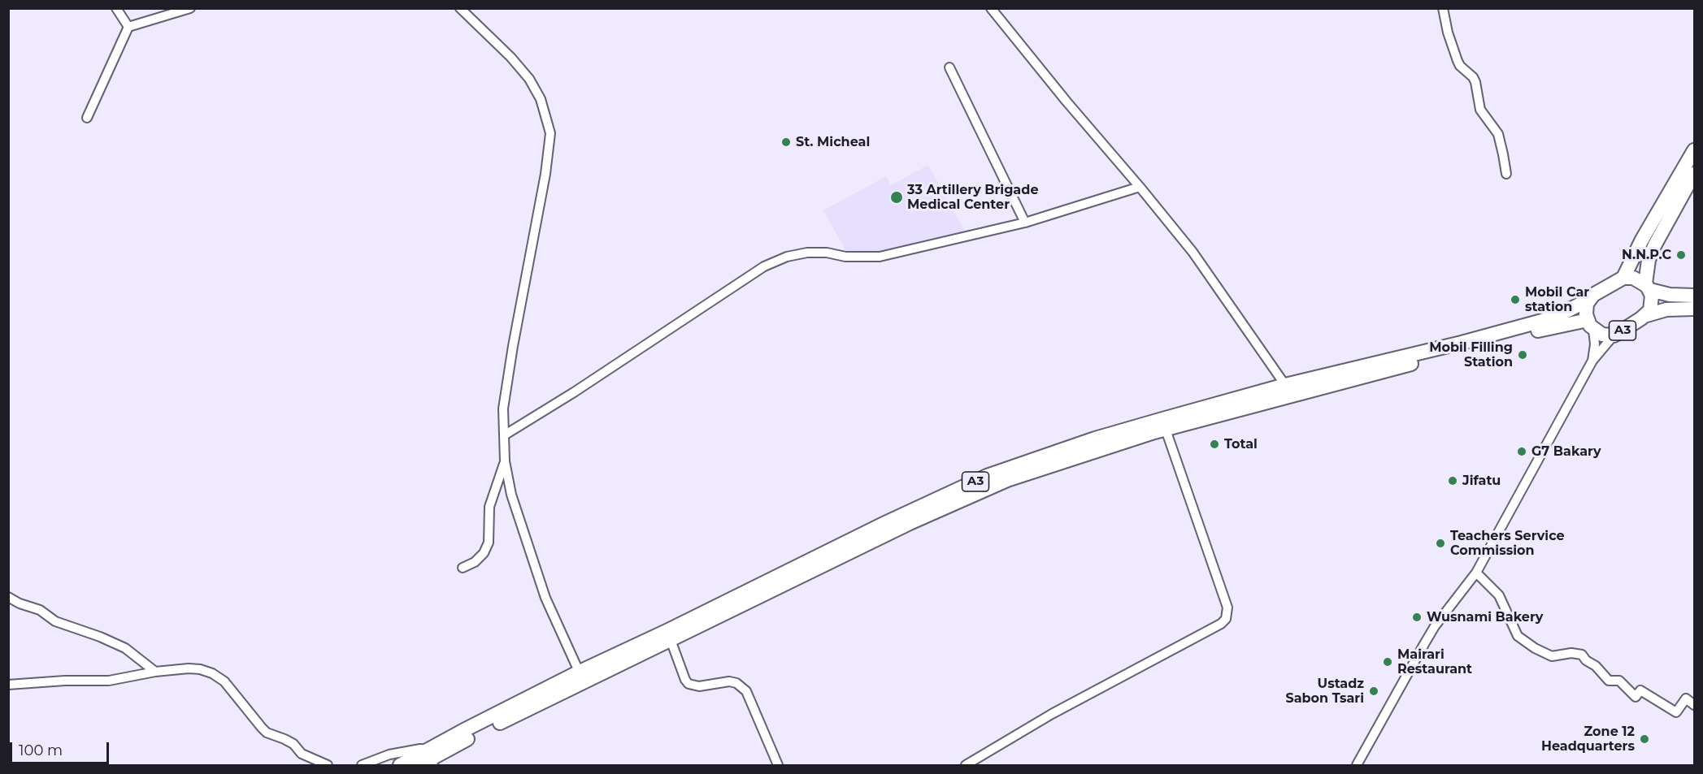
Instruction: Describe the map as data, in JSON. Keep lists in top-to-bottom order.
{
  "streets": {
    "highway": ["A3"]
  },
  "places": [
    "St. Micheal",
    "33 Artillery Brigade Medical Center",
    "N.N.P.C",
    "Mobil Car station",
    "Mobil Filling Station",
    "Total",
    "G7 Bakary",
    "Jifatu",
    "Teachers Service Commission",
    "Wusnami Bakery",
    "Mairari Restaurant",
    "Ustadz Sabon Tsari",
    "Zone 12 Headquarters"
  ],
  "scale_bar": "100 m"
}
